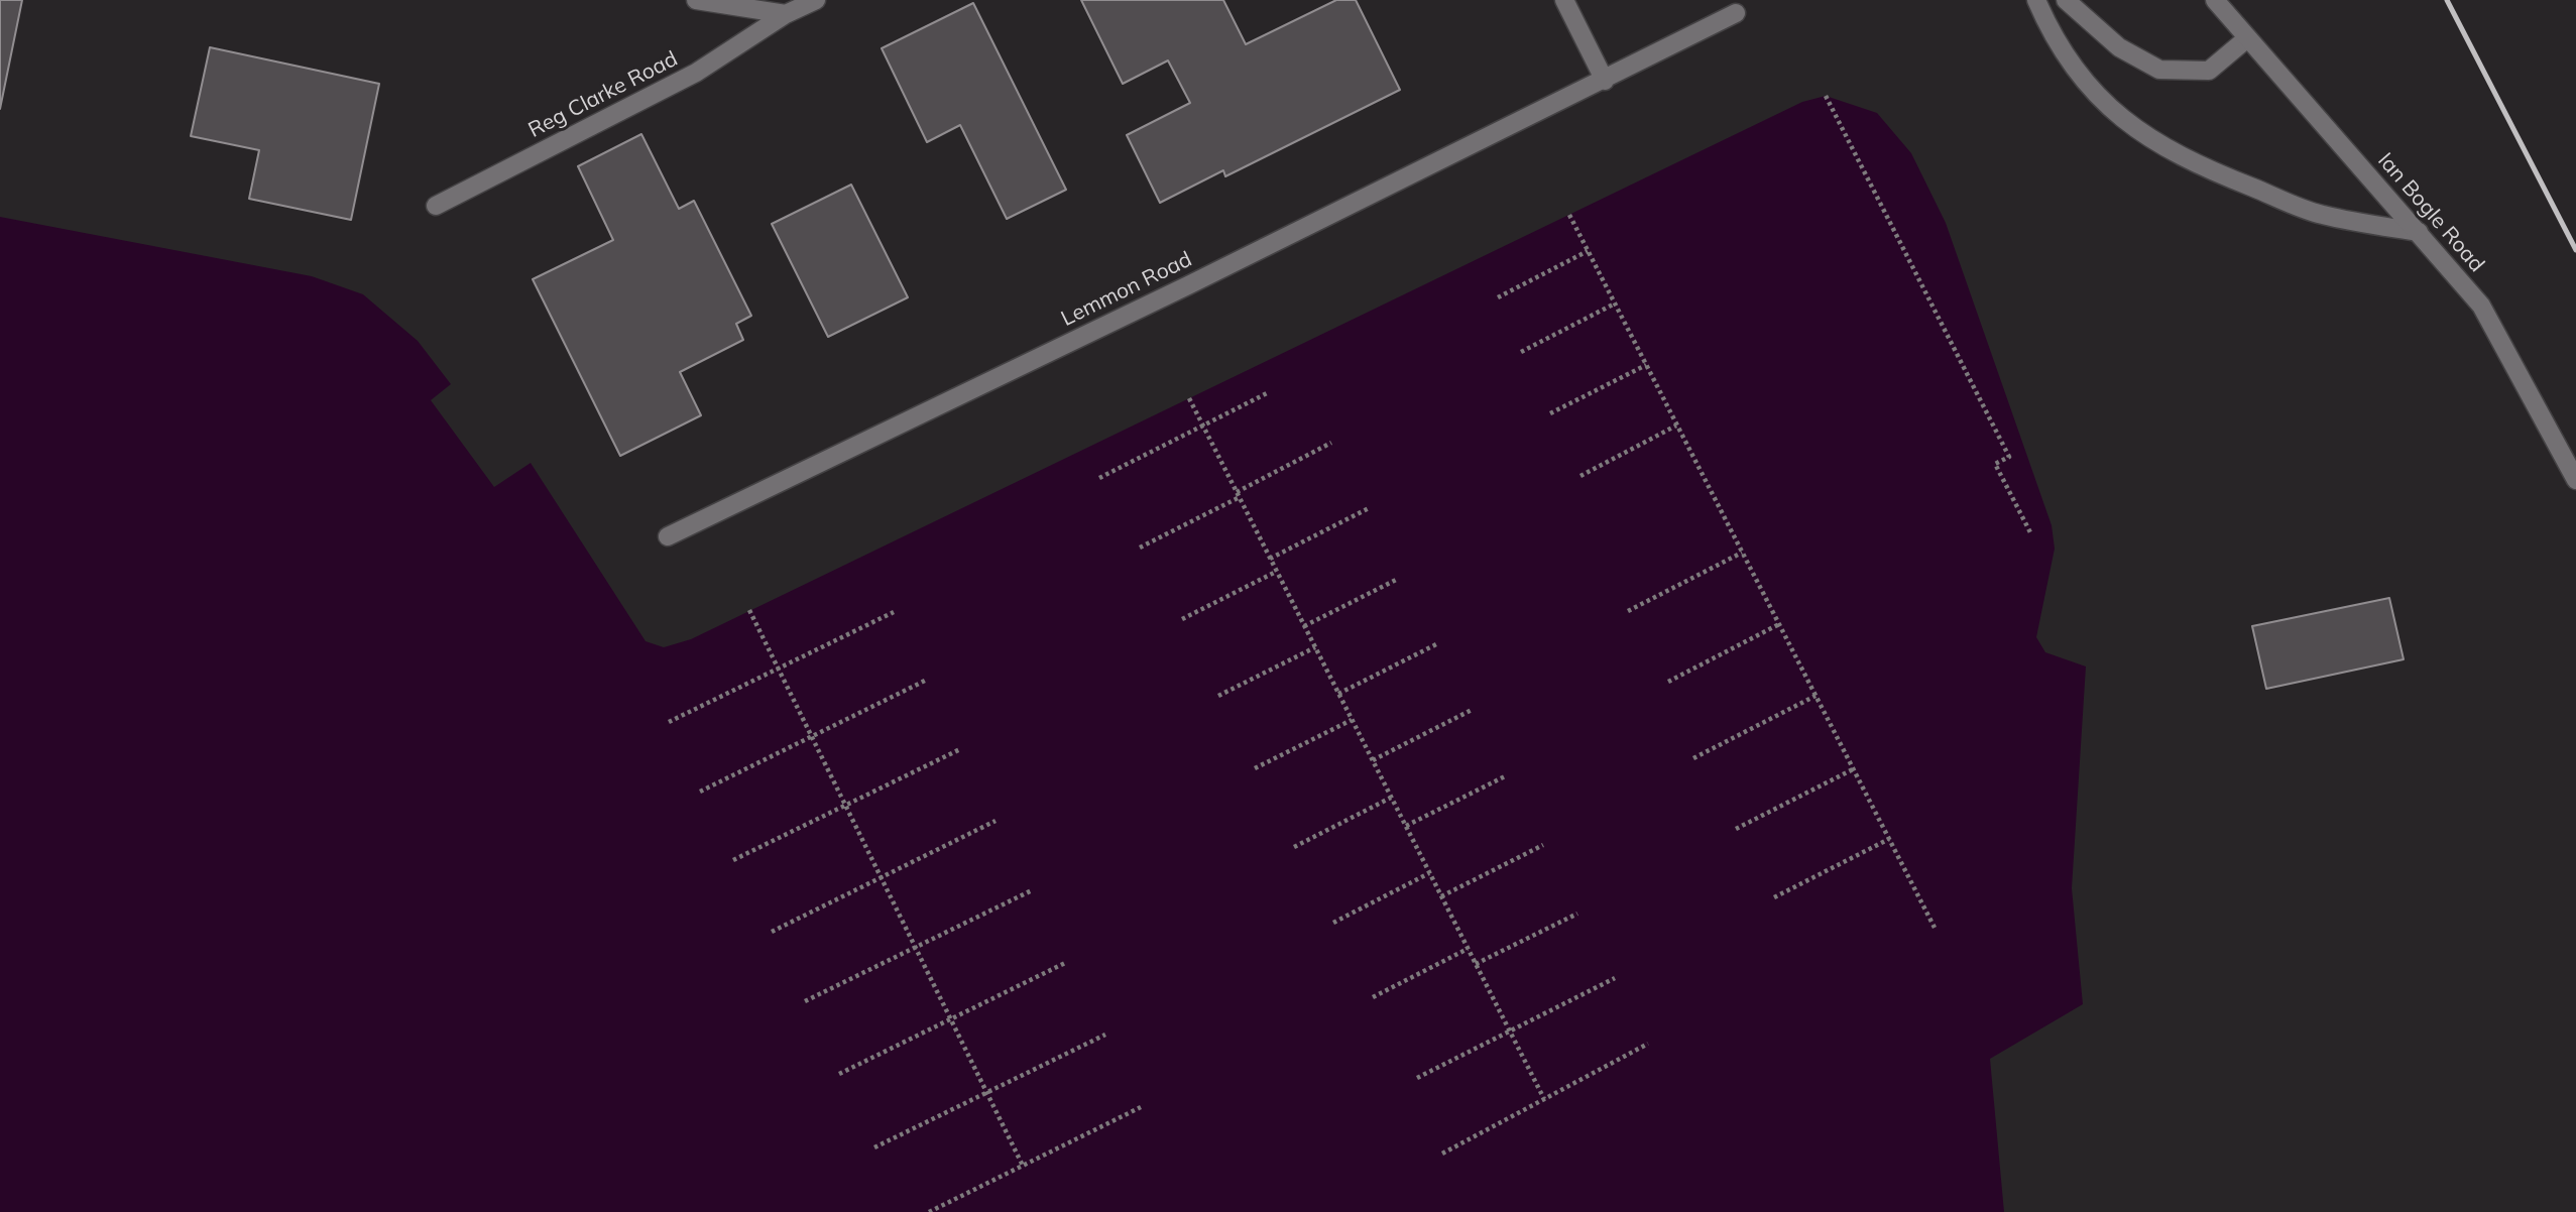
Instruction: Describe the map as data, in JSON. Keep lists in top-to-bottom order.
{
  "streets": {
    "street": ["Reg Clarke Road", "Ian Bogle Road", "Lemmon Road"]
  }
}
